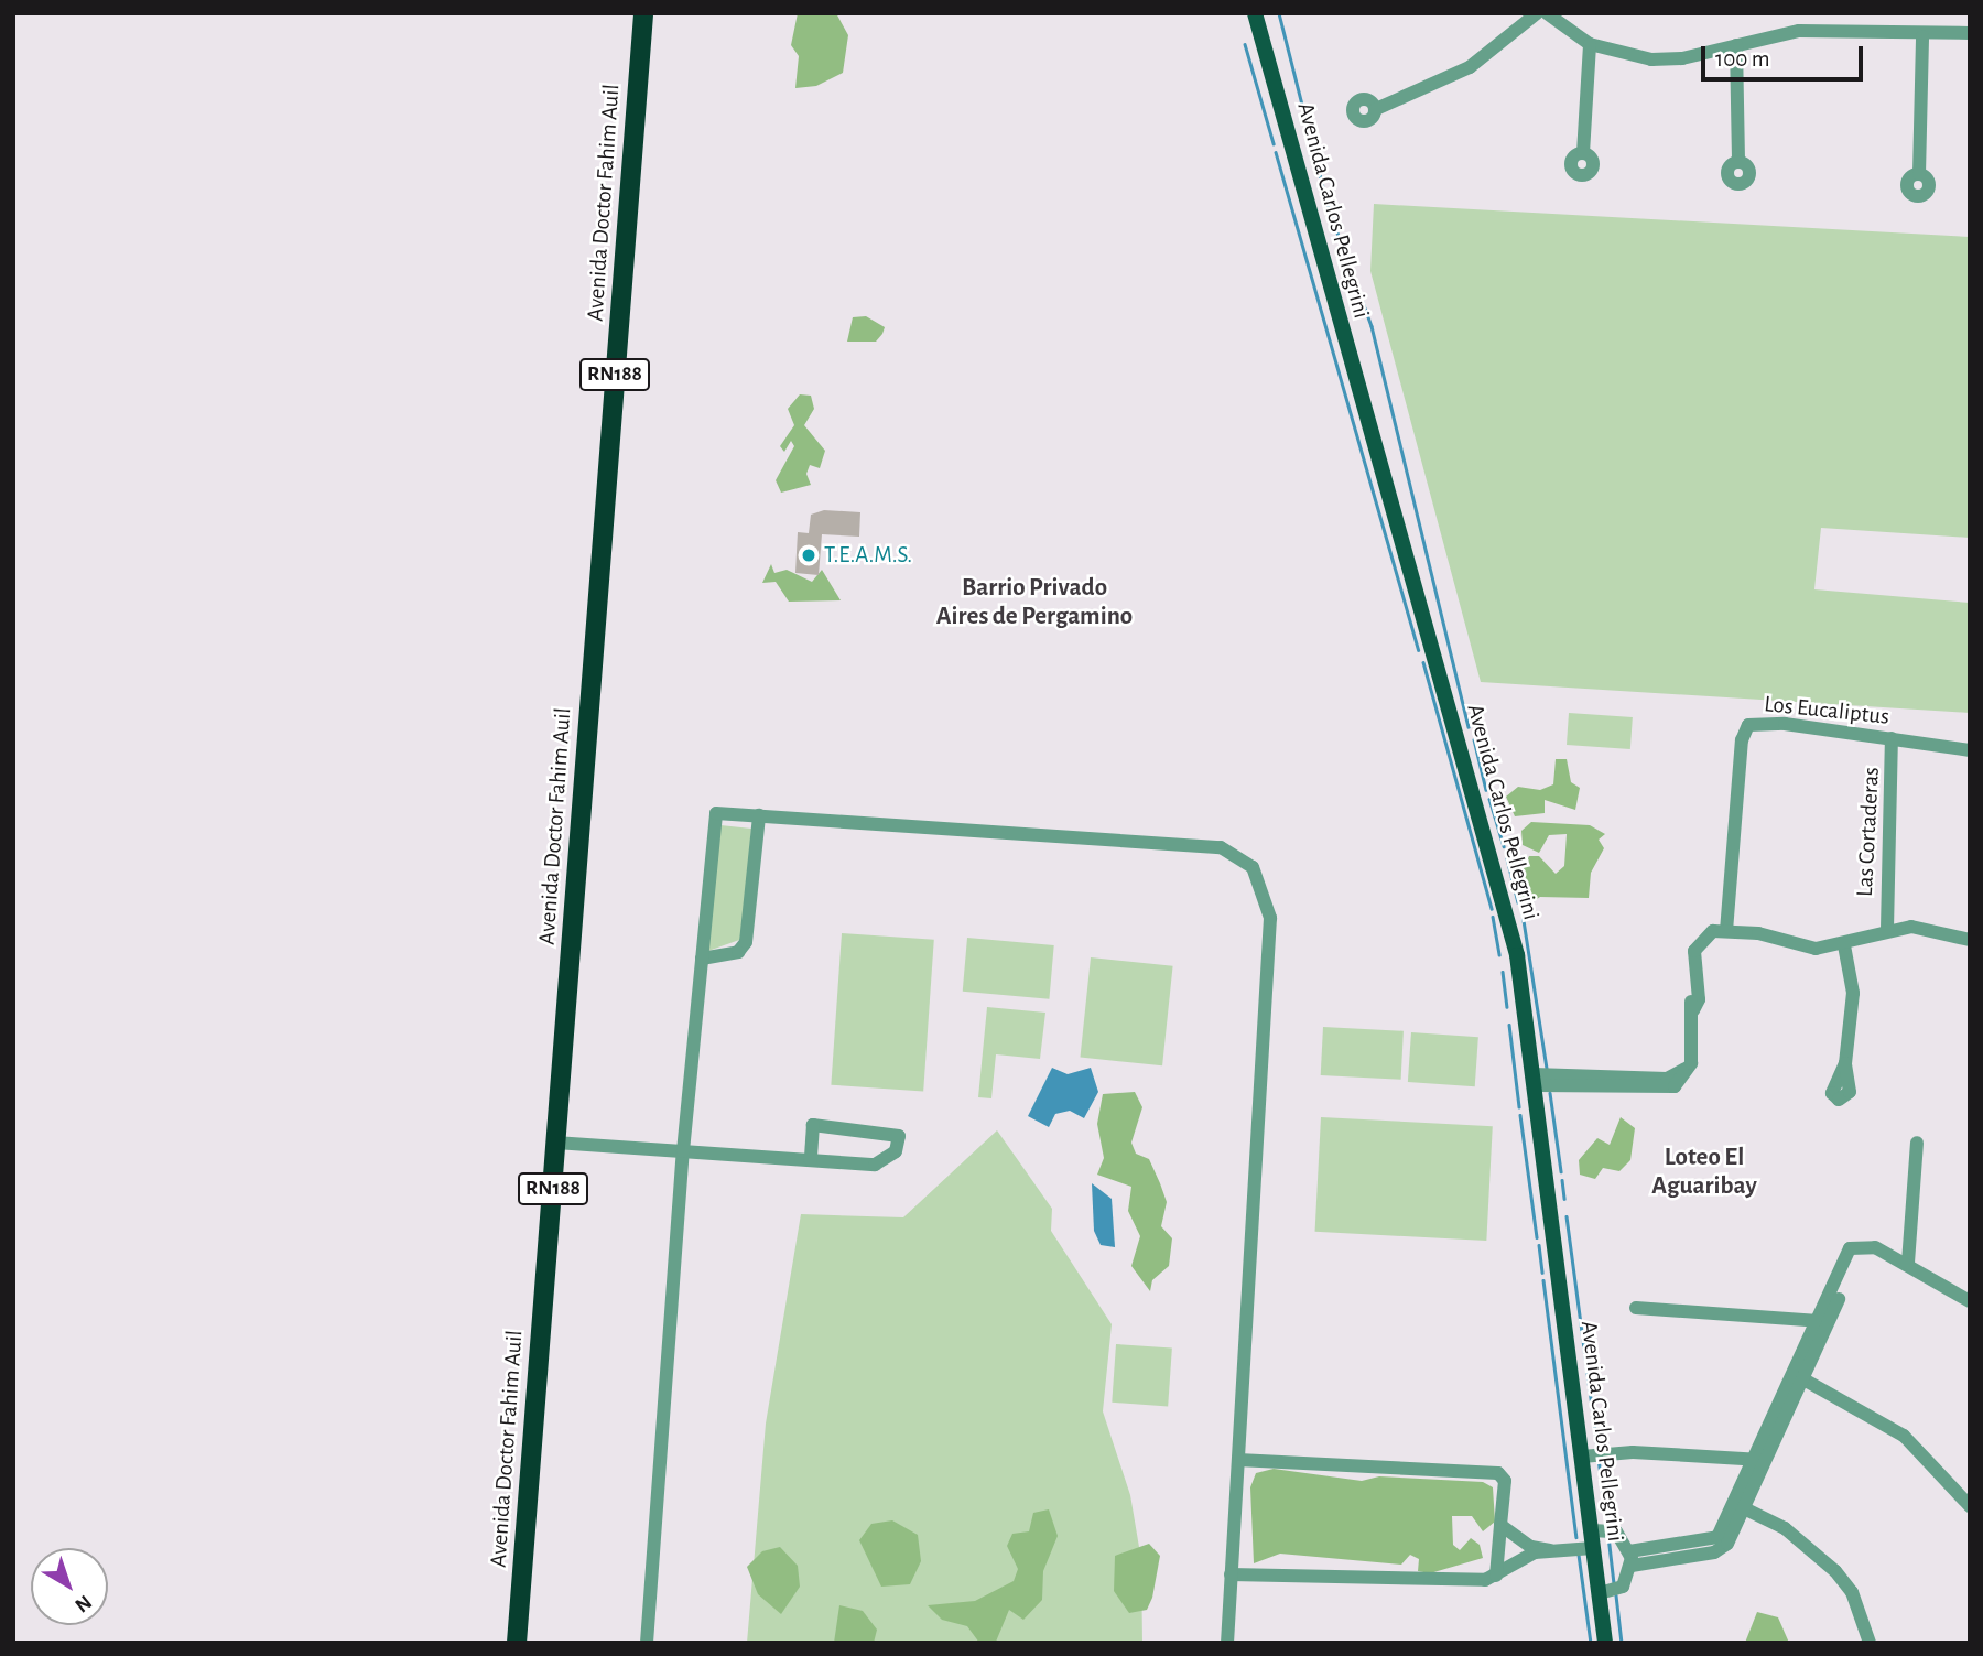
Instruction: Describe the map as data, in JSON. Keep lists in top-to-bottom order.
{
  "streets": {
    "highway": ["Avenida Doctor Fahim Auil", "RN188"],
    "main road": ["Avenida Carlos Pellegrini"],
    "street": ["Los Eucaliptus", "Las Cortaderas"]
  },
  "crossings": [
    ["Los Eucaliptus", "Las Cortaderas"]
  ],
  "districts": ["Barrio Privado Aires de Pergamino", "Loteo El Aguaribay"],
  "places": ["T.E.A.M.S."],
  "scale_bar": "100 m",
  "north": "bottom right"
}
